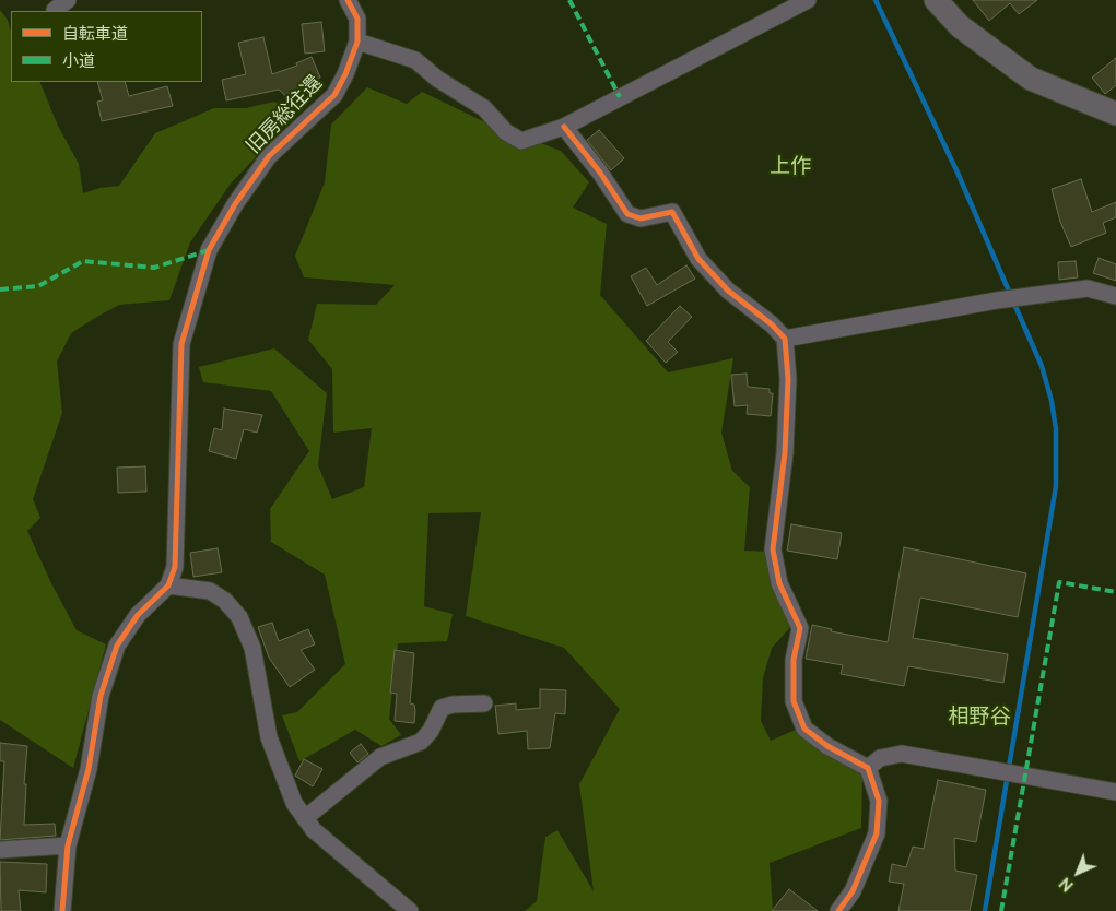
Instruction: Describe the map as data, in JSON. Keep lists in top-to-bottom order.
{
  "streets": {
    "street": ["旧房総往還"]
  },
  "districts": ["上作", "相野谷"],
  "legend": ["自転車道", "小道"],
  "north": "bottom left"
}
